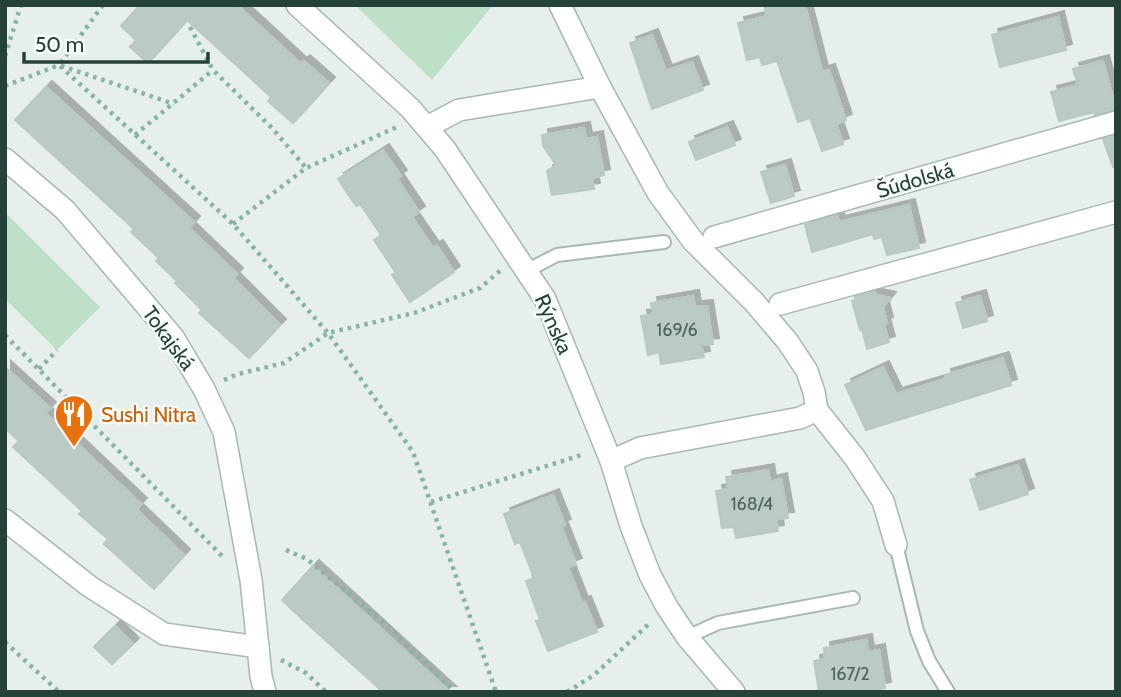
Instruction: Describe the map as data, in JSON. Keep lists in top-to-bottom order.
{
  "streets": {
    "street": ["Šúdolská", "Rýnska", "Tokajská"]
  },
  "places": {
    "restaurant": ["Sushi Nitra"]
  },
  "house_numbers": ["169/6", "168/4", "167/2"],
  "scale_bar": "50 m"
}
